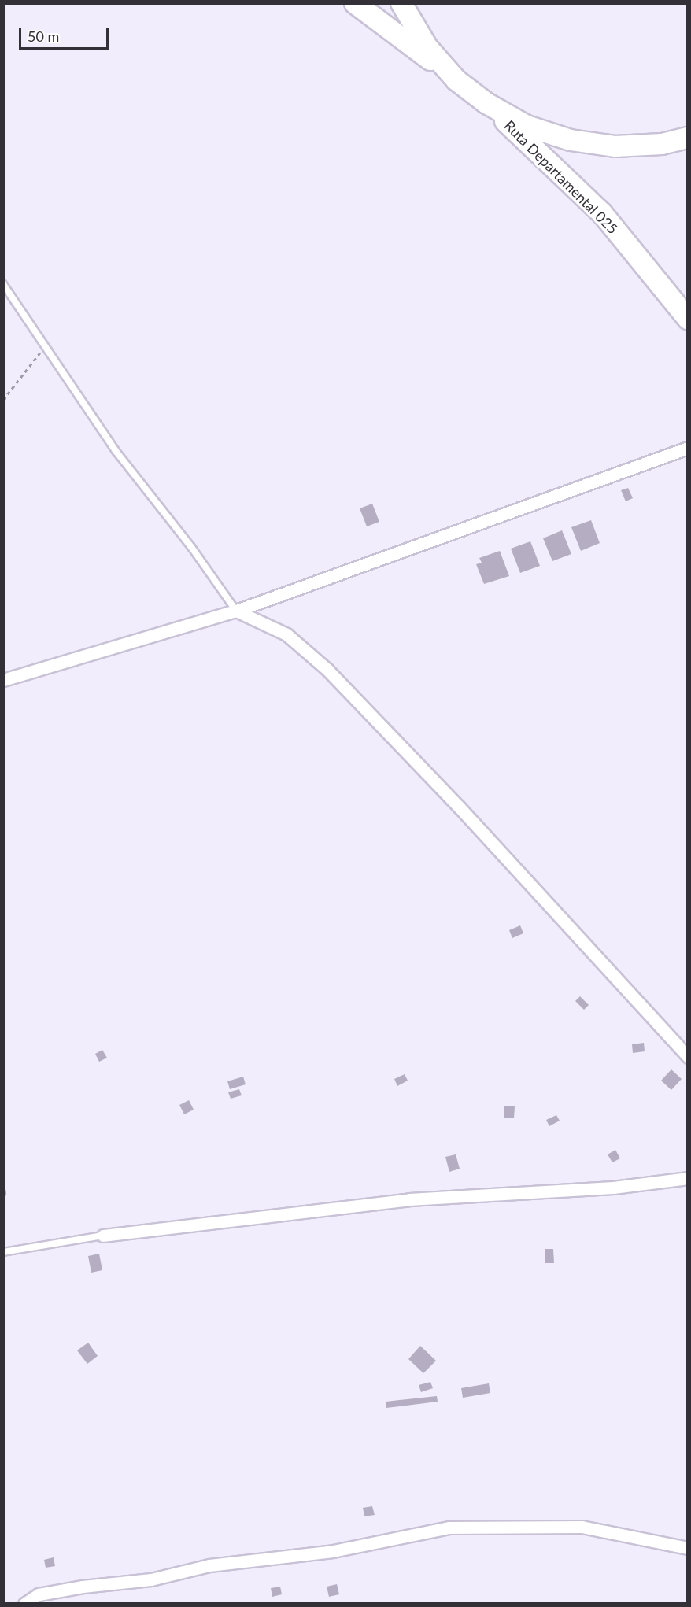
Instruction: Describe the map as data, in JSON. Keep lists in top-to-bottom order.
{
  "streets": {
    "highway": ["Ruta Departamental 025"]
  },
  "scale_bar": "50 m"
}
